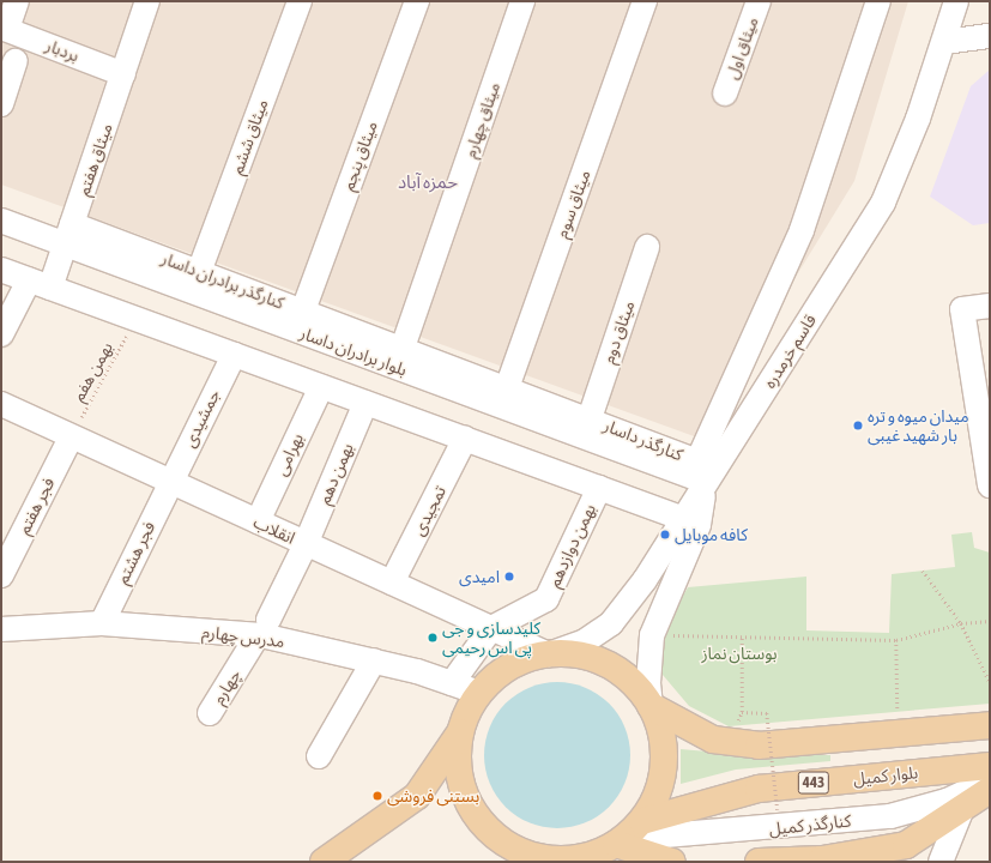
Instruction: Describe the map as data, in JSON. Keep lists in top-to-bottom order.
{
  "streets": {
    "main road": ["بلوار کمیل", "443"],
    "street": [
      "میثاق اول",
      "بردبار",
      "میثاق چهارم",
      "میثاق ششم",
      "میثاق پنجم",
      "میثاق هفتم",
      "میثاق سوم",
      "کنارگذر برادران داسار",
      "میثاق دوم",
      "بلوار برادران داسار",
      "قاسم خرمدره",
      "جمشیدی",
      "کنارگذر داسار",
      "بهرامی",
      "بهمن دهم",
      "فجر هفتم",
      "تمجیدی",
      "انقلاب",
      "بهمن دوازدهم",
      "فجر هشتم",
      "مدرس چهارم",
      "چهارم",
      "کنارگذر کمیل"
    ],
    "path": ["بهمن هفم"]
  },
  "crossings": [
    ["بردبار", "میثاق هفتم"],
    ["میثاق چهارم", "کنارگذر برادران داسار"],
    ["میثاق ششم", "کنارگذر برادران داسار"],
    ["میثاق پنجم", "کنارگذر برادران داسار"],
    ["میثاق هفتم", "کنارگذر برادران داسار"],
    ["میثاق هفتم", "بلوار برادران داسار"],
    ["میثاق سوم", "کنارگذر برادران داسار"],
    ["میثاق سوم", "بلوار برادران داسار"],
    ["کنارگذر برادران داسار", "میثاق دوم"],
    ["کنارگذر برادران داسار", "بلوار برادران داسار"],
    ["کنارگذر برادران داسار", "کنارگذر داسار"],
    ["میثاق دوم", "کنارگذر داسار"],
    ["بلوار برادران داسار", "قاسم خرمدره"],
    ["بلوار برادران داسار", "کنارگذر داسار"],
    ["قاسم خرمدره", "کنارگذر داسار"],
    ["بهمن هفم", "فجر هفتم"],
    ["بهمن هفم", "انقلاب"],
    ["جمشیدی", "انقلاب"],
    ["جمشیدی", "فجر هشتم"],
    ["بهرامی", "انقلاب"],
    ["بهمن دهم", "انقلاب"],
    ["بهمن دهم", "مدرس چهارم"],
    ["بهمن دهم", "چهارم"],
    ["فجر هفتم", "انقلاب"],
    ["تمجیدی", "انقلاب"],
    ["انقلاب", "بهمن دوازدهم"],
    ["انقلاب", "فجر هشتم"],
    ["فجر هشتم", "مدرس چهارم"],
    ["مدرس چهارم", "چهارم"]
  ],
  "districts": ["حمزه آباد"],
  "parks": ["بوستان نماز"],
  "places": [
    "میدان میوه و تره بار شهید غیبی",
    "کافه موبایل",
    "امیدی",
    "کلیدسازی و جی پی اس رحیمی",
    "بستنی فروشی"
  ]
}
